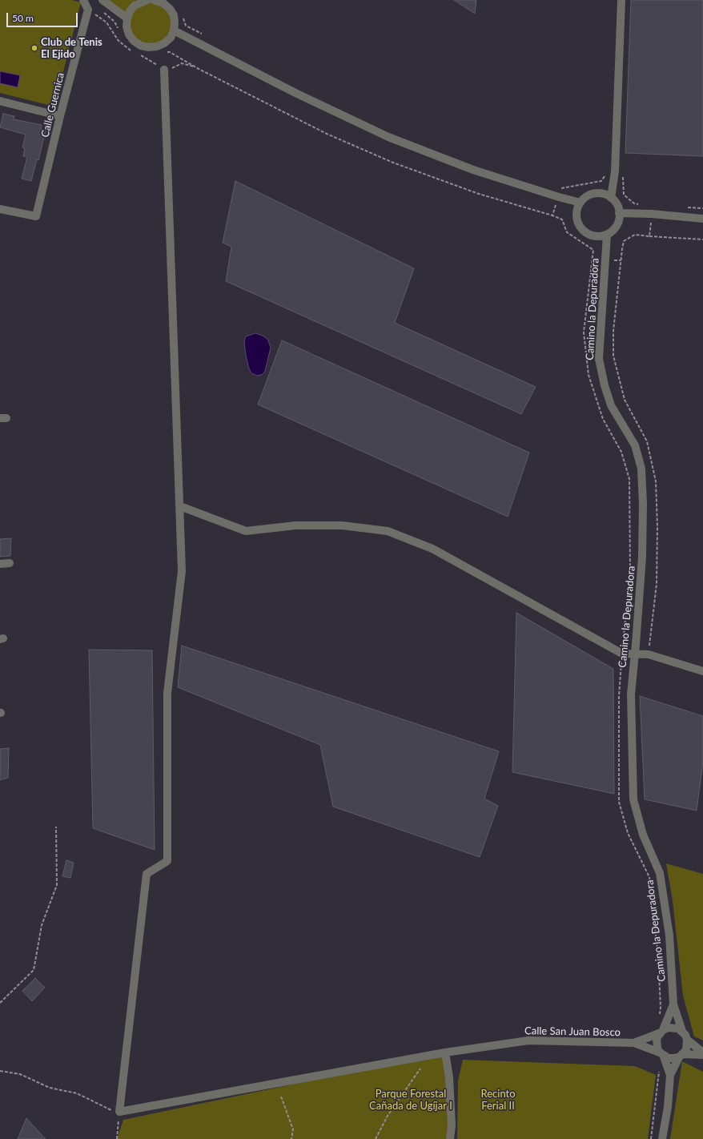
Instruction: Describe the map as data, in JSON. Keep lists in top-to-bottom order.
{
  "streets": {
    "street": ["Calle Guernica", "Camino la Depuradora", "Calle San Juan Bosco"]
  },
  "crossings": [
    ["Camino la Depuradora", "Calle San Juan Bosco"]
  ],
  "parks": ["Parque Forestal Cañada de Ugíjar I", "Recinto Ferial II"],
  "places": ["Club de Tenis El Ejido"],
  "scale_bar": "50 m"
}
